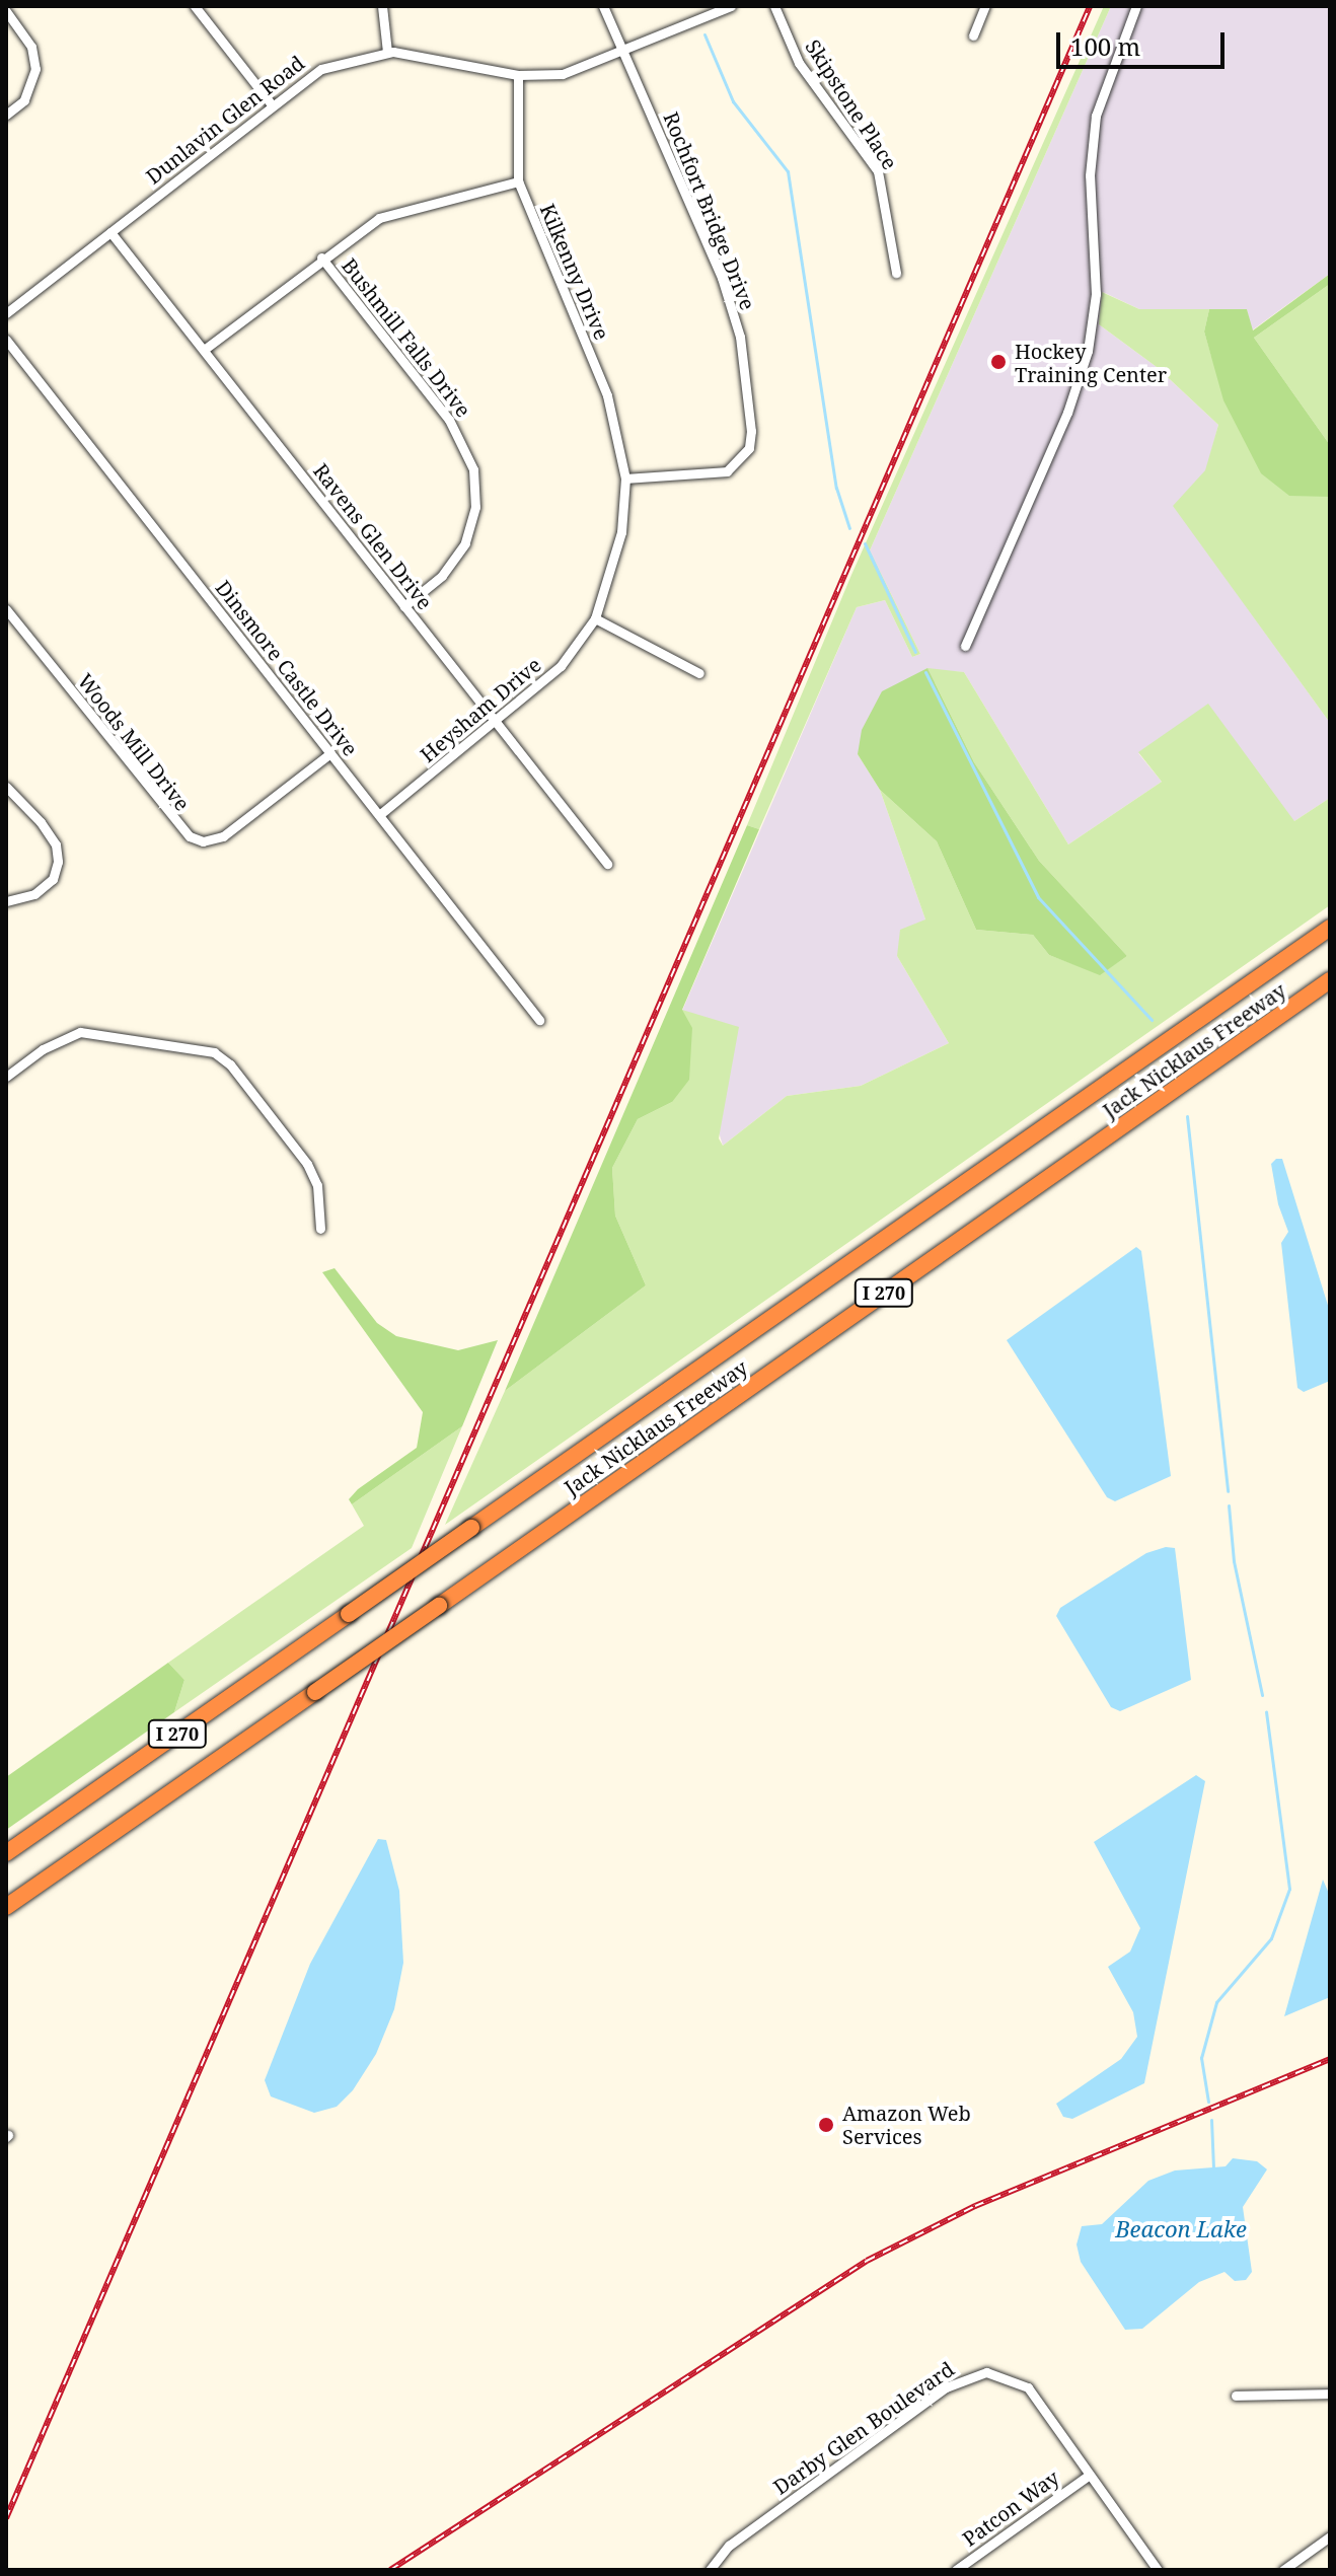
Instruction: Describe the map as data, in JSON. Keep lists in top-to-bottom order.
{
  "streets": {
    "highway": ["Jack Nicklaus Freeway", "I 270"],
    "street": [
      "Skipstone Place",
      "Dunlavin Glen Road",
      "Rochfort Bridge Drive",
      "Kilkenny Drive",
      "Bushmill Falls Drive",
      "Ravens Glen Drive",
      "Dinsmore Castle Drive",
      "Heysham Drive",
      "Woods Mill Drive",
      "Darby Glen Boulevard",
      "Patcon Way"
    ]
  },
  "crossings": [
    ["Dunlavin Glen Road", "Rochfort Bridge Drive"],
    ["Dunlavin Glen Road", "Kilkenny Drive"],
    ["Dunlavin Glen Road", "Ravens Glen Drive"],
    ["Rochfort Bridge Drive", "Kilkenny Drive"],
    ["Rochfort Bridge Drive", "Heysham Drive"],
    ["Kilkenny Drive", "Heysham Drive"],
    ["Bushmill Falls Drive", "Ravens Glen Drive"],
    ["Ravens Glen Drive", "Heysham Drive"],
    ["Dinsmore Castle Drive", "Heysham Drive"],
    ["Dinsmore Castle Drive", "Woods Mill Drive"],
    ["Darby Glen Boulevard", "Patcon Way"]
  ],
  "water": ["Beacon Lake"],
  "places": ["Hockey Training Center", "Amazon Web Services"],
  "scale_bar": "100 m"
}
